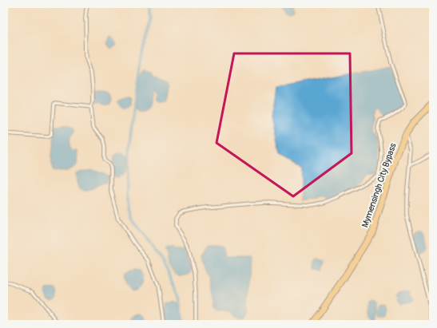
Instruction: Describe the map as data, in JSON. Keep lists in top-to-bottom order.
{
  "streets": {
    "highway": ["Mymensingh City Bypass"]
  }
}
